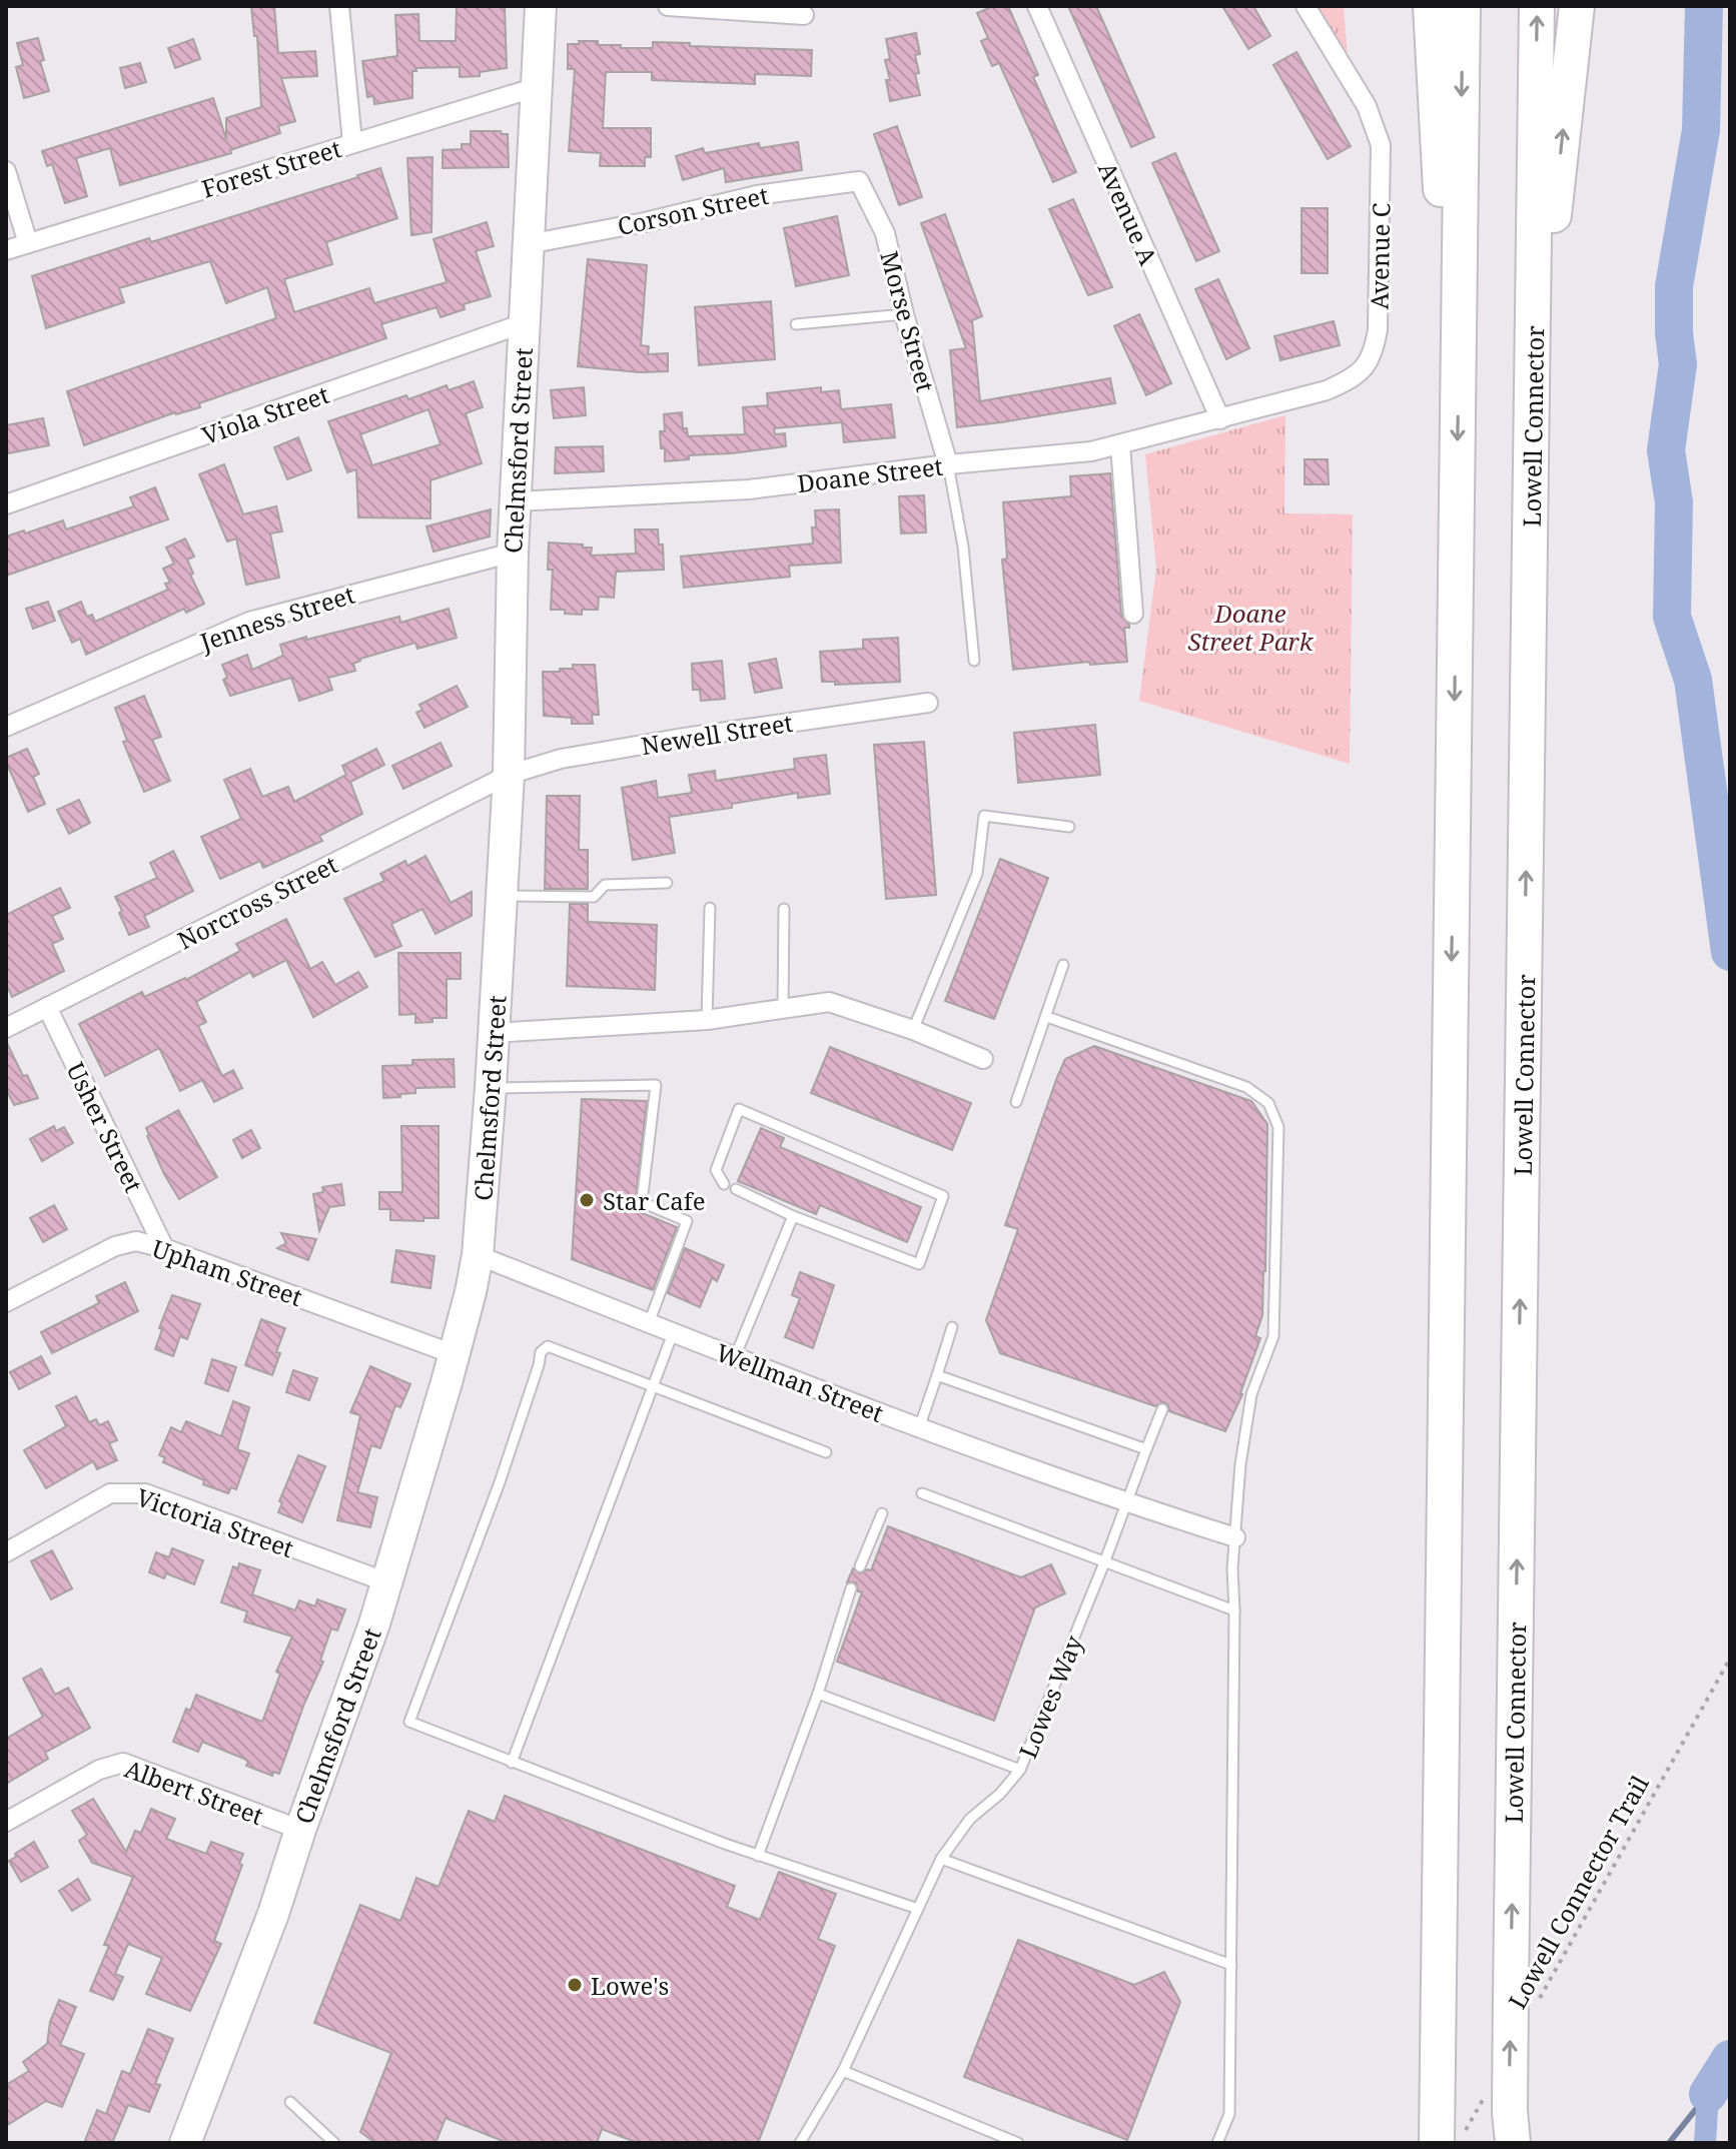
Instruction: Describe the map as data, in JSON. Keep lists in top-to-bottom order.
{
  "streets": {
    "highway": ["Lowell Connector"],
    "main road": ["Chelmsford Street"],
    "street": [
      "Forest Street",
      "Corson Street",
      "Avenue A",
      "Avenue C",
      "Morse Street",
      "Viola Street",
      "Doane Street",
      "Jenness Street",
      "Newell Street",
      "Norcross Street",
      "Usher Street",
      "Upham Street",
      "Wellman Street",
      "Victoria Street",
      "Albert Street"
    ],
    "lane": ["Lowes Way"],
    "path": ["Lowell Connector Trail"]
  },
  "crossings": [
    ["Forest Street", "Chelmsford Street"],
    ["Corson Street", "Morse Street"],
    ["Corson Street", "Chelmsford Street"],
    ["Avenue A", "Avenue C"],
    ["Avenue A", "Doane Street"],
    ["Avenue C", "Doane Street"],
    ["Morse Street", "Doane Street"],
    ["Viola Street", "Chelmsford Street"],
    ["Lowell Connector", "Lowell Connector Trail"],
    ["Chelmsford Street", "Doane Street"],
    ["Chelmsford Street", "Jenness Street"],
    ["Chelmsford Street", "Newell Street"],
    ["Chelmsford Street", "Norcross Street"],
    ["Chelmsford Street", "Upham Street"],
    ["Chelmsford Street", "Wellman Street"],
    ["Chelmsford Street", "Victoria Street"],
    ["Chelmsford Street", "Albert Street"],
    ["Newell Street", "Norcross Street"],
    ["Norcross Street", "Usher Street"],
    ["Usher Street", "Upham Street"],
    ["Wellman Street", "Lowes Way"]
  ],
  "parks": ["Doane Street Park"],
  "places": ["Star Cafe", "Lowe's"]
}
